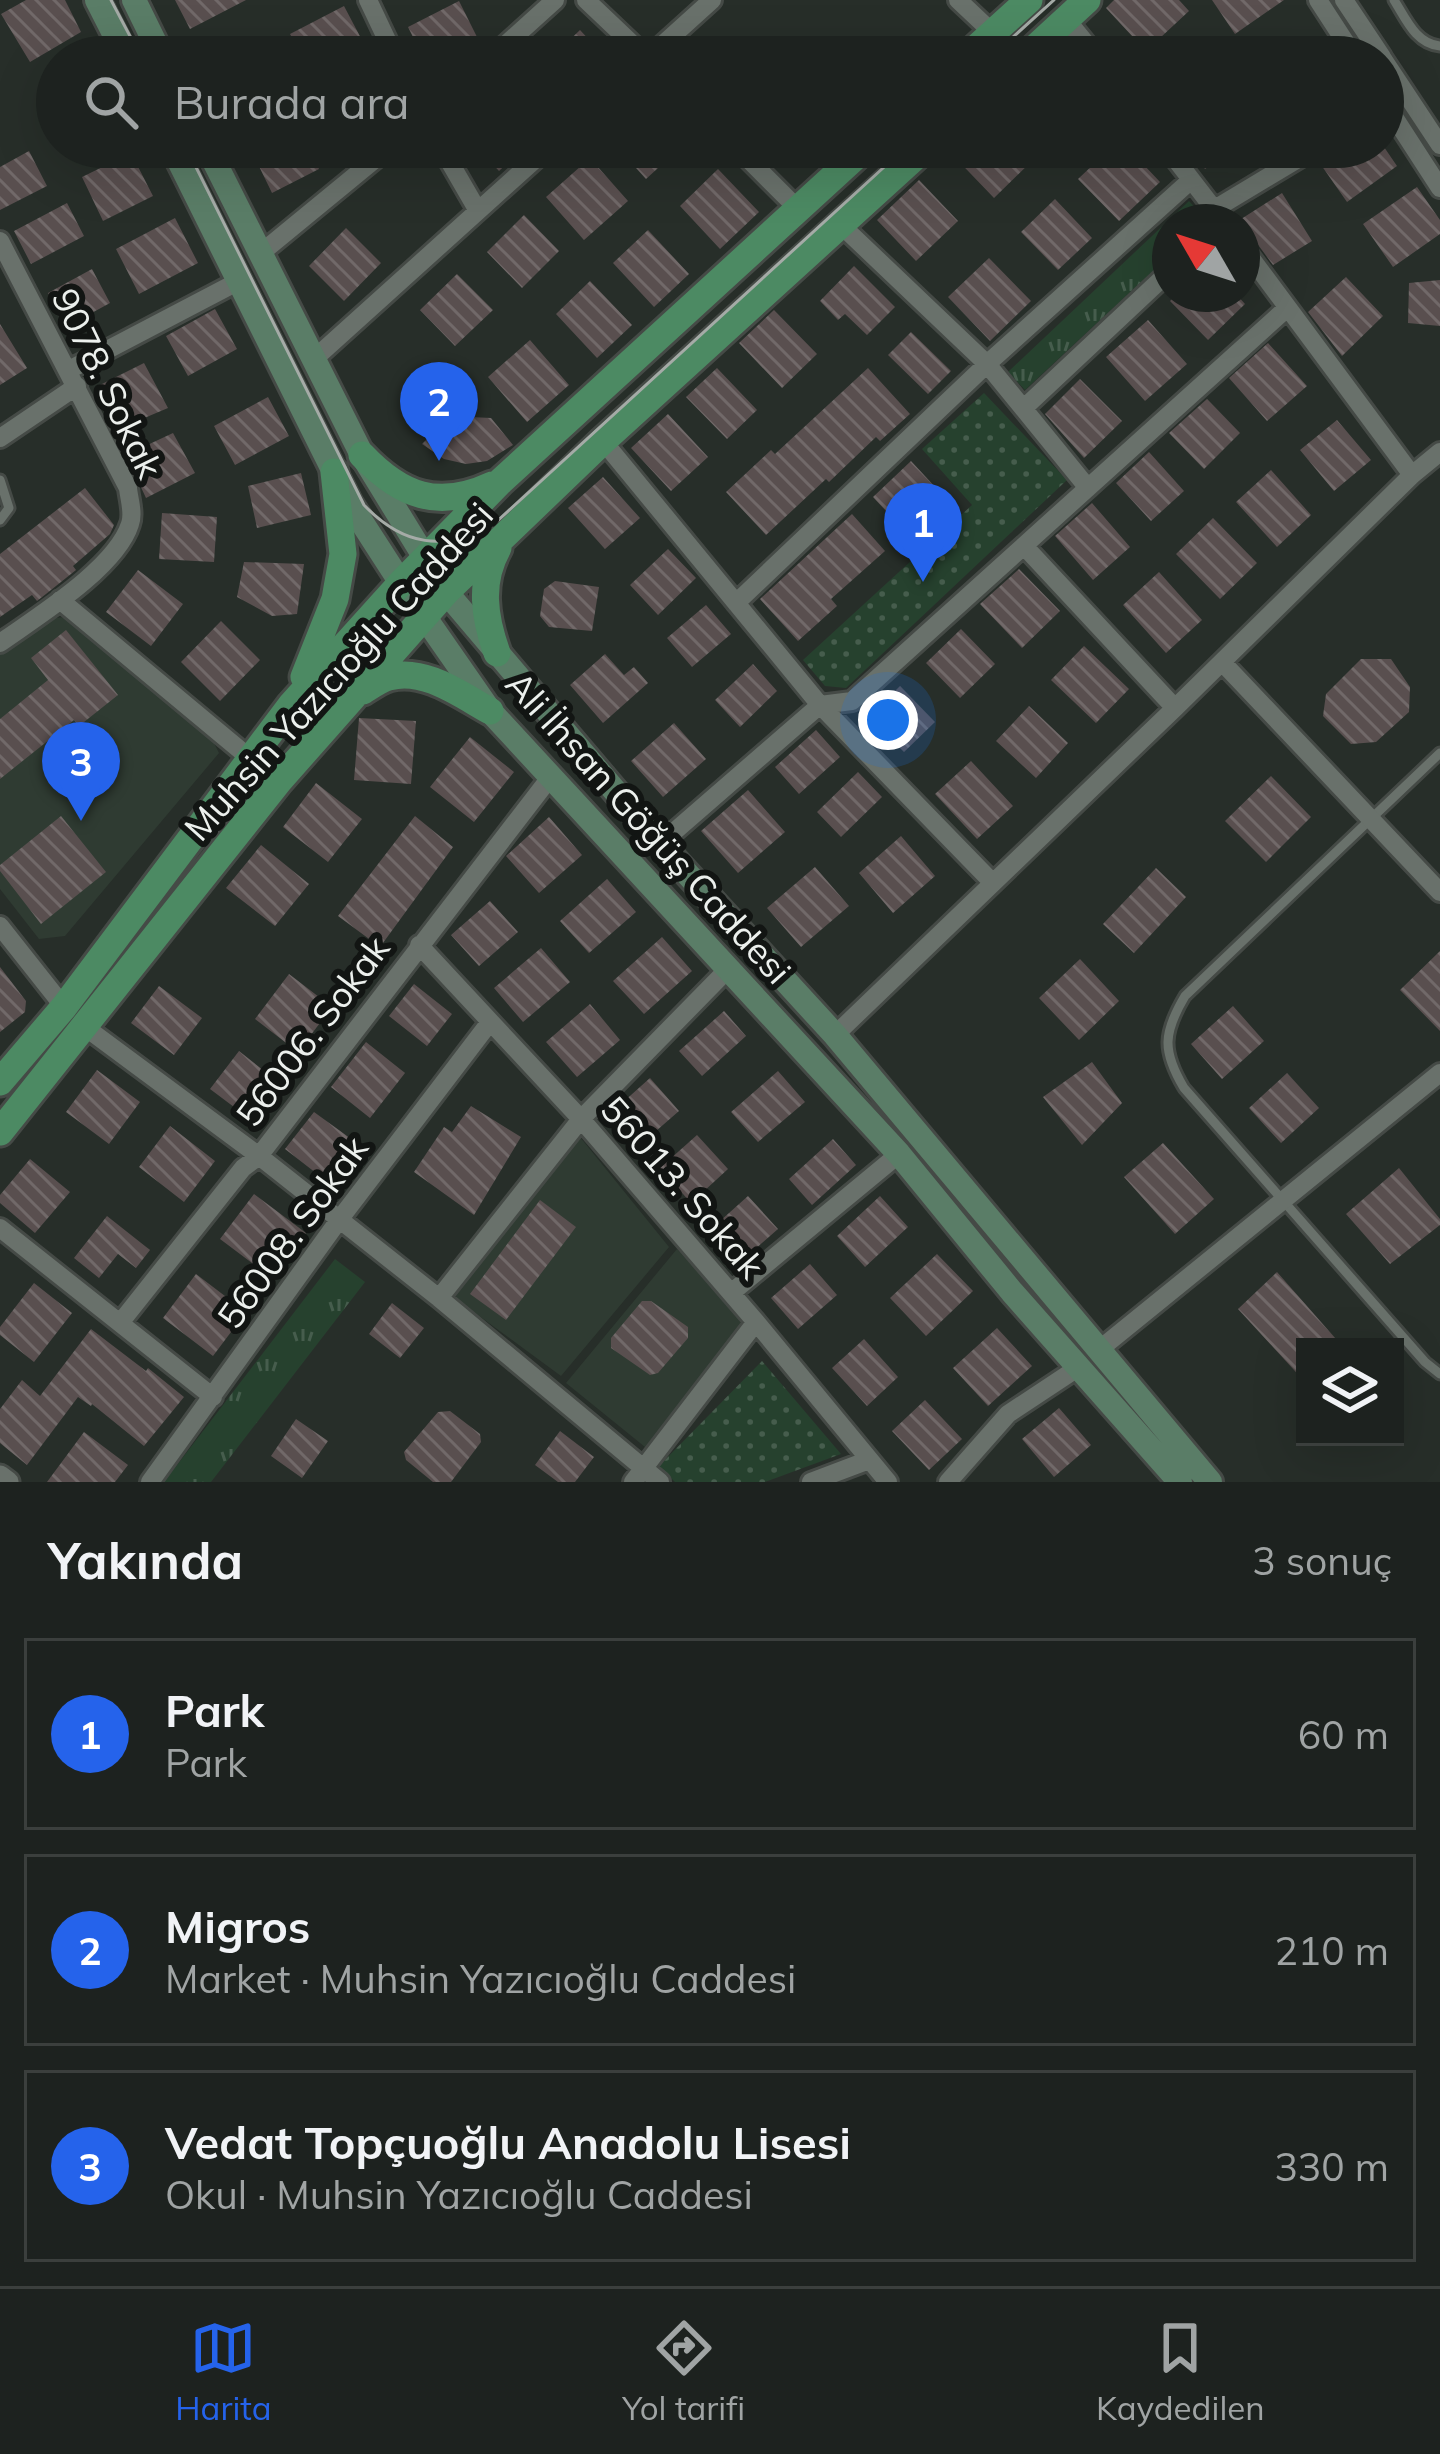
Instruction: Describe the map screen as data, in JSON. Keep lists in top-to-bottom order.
{
  "streets": {
    "main road": ["Muhsin Yazıcıoğlu Caddesi", "Ali İhsan Göğüş Caddesi"],
    "street": [
      "9078. Sokak",
      "56006. Sokak",
      "56013. Sokak",
      "56008. Sokak"
    ]
  },
  "crossings": [
    ["Muhsin Yazıcıoğlu Caddesi", "Ali İhsan Göğüş Caddesi"],
    ["Ali İhsan Göğüş Caddesi", "56006. Sokak"],
    ["56006. Sokak", "56013. Sokak"],
    ["56013. Sokak", "56008. Sokak"]
  ],
  "north": "top left",
  "page": {
    "search": "Burada ara",
    "pins": ["2", "1", "3"],
    "heading": ["Yakında", "3 sonuç"],
    "list": [
      {
        "mark": "1",
        "name": "Park",
        "note": "Park",
        "value": "60 m"
      },
      {
        "mark": "2",
        "name": "Migros",
        "note": "Market · Muhsin Yazıcıoğlu Caddesi",
        "value": "210 m"
      },
      {
        "mark": "3",
        "name": "Vedat Topçuoğlu Anadolu Lisesi",
        "note": "Okul · Muhsin Yazıcıoğlu Caddesi",
        "value": "330 m"
      }
    ],
    "nav": ["Harita", "Yol tarifi", "Kaydedilen"]
  }
}
